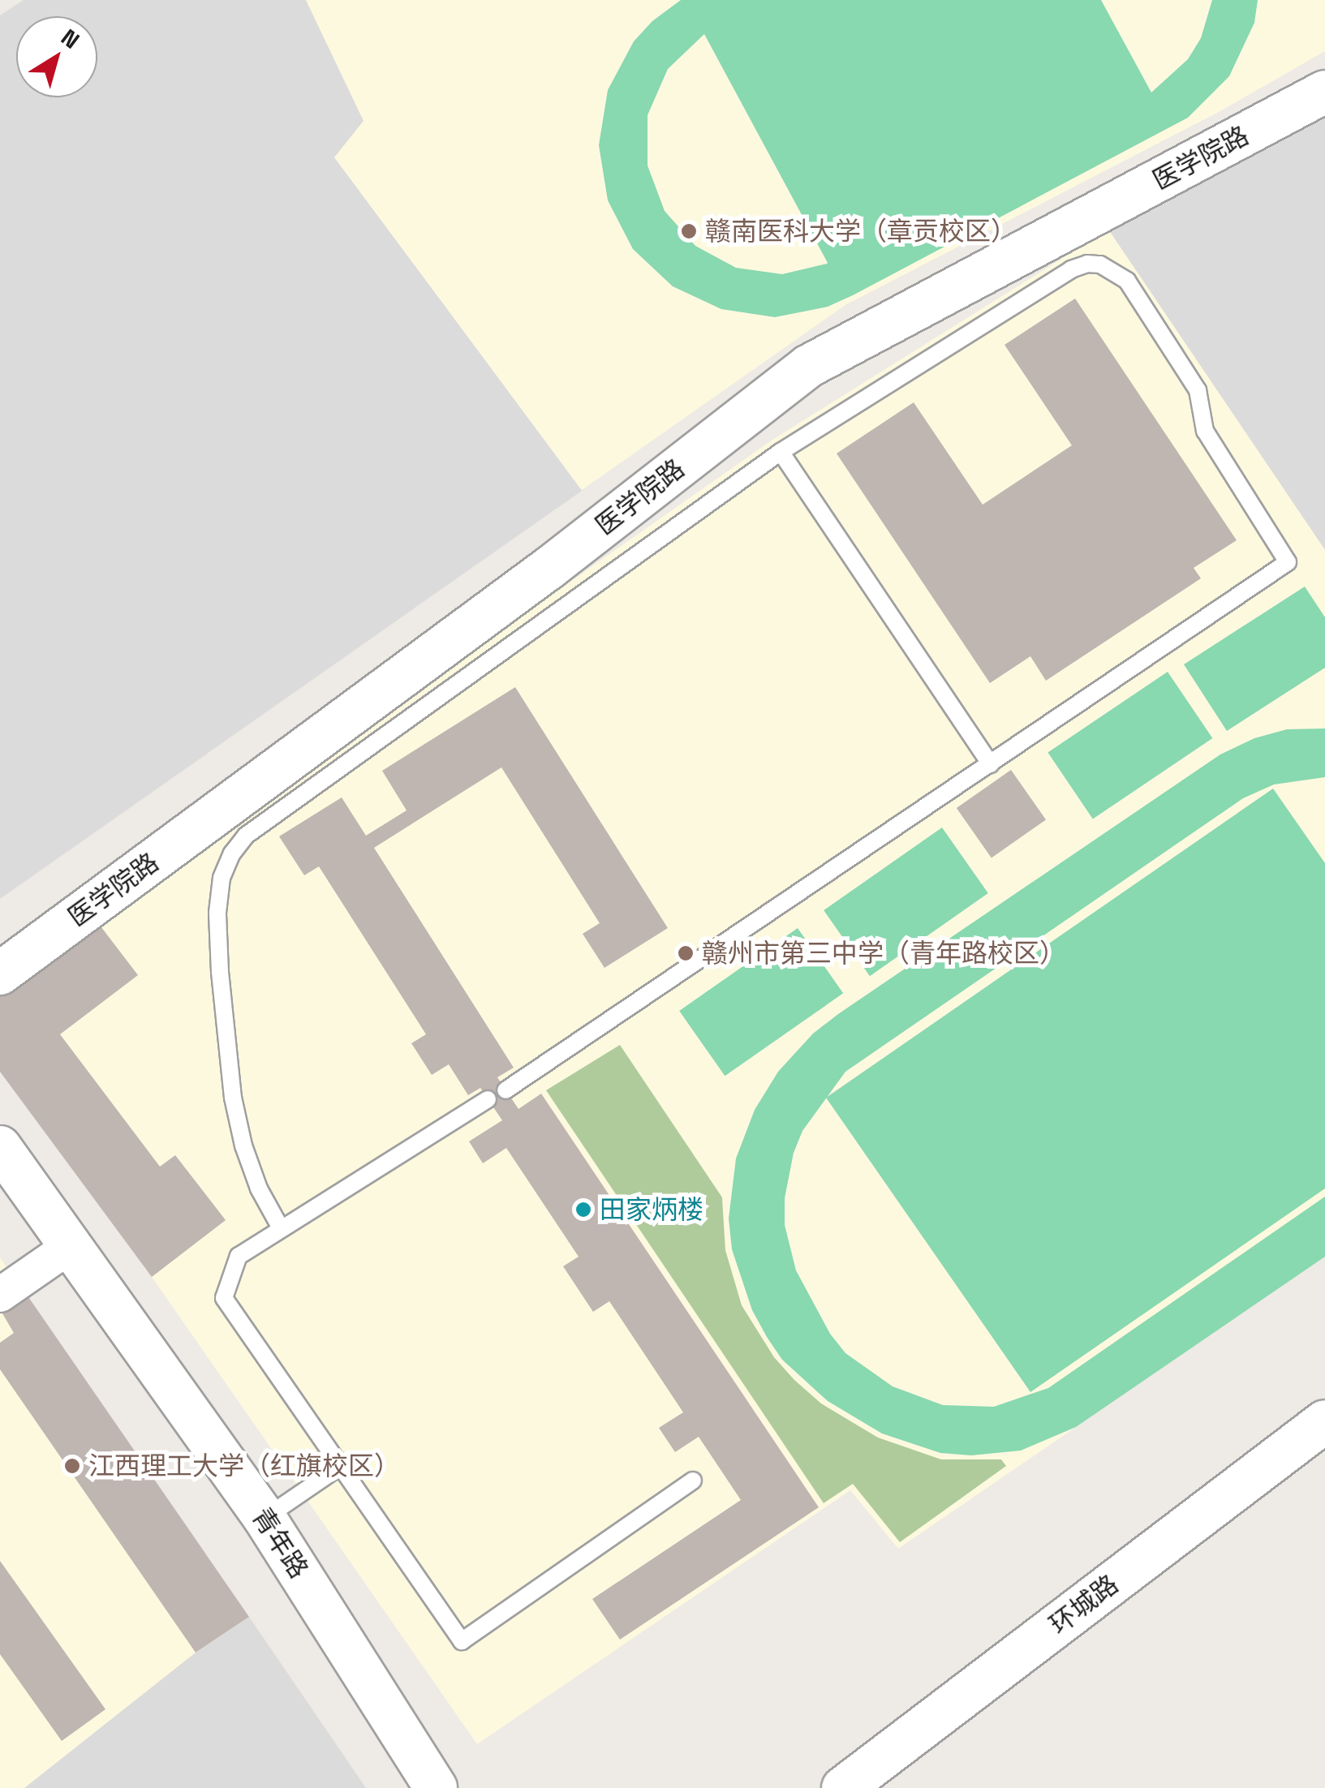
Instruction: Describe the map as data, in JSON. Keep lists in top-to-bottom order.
{
  "streets": {
    "street": ["医学院路", "青年路", "环城路"]
  },
  "places": [
    "赣南医科大学（章贡校区）",
    "赣州市第三中学（青年路校区）",
    "田家炳楼",
    "江西理工大学（红旗校区）"
  ],
  "north": "top right"
}
